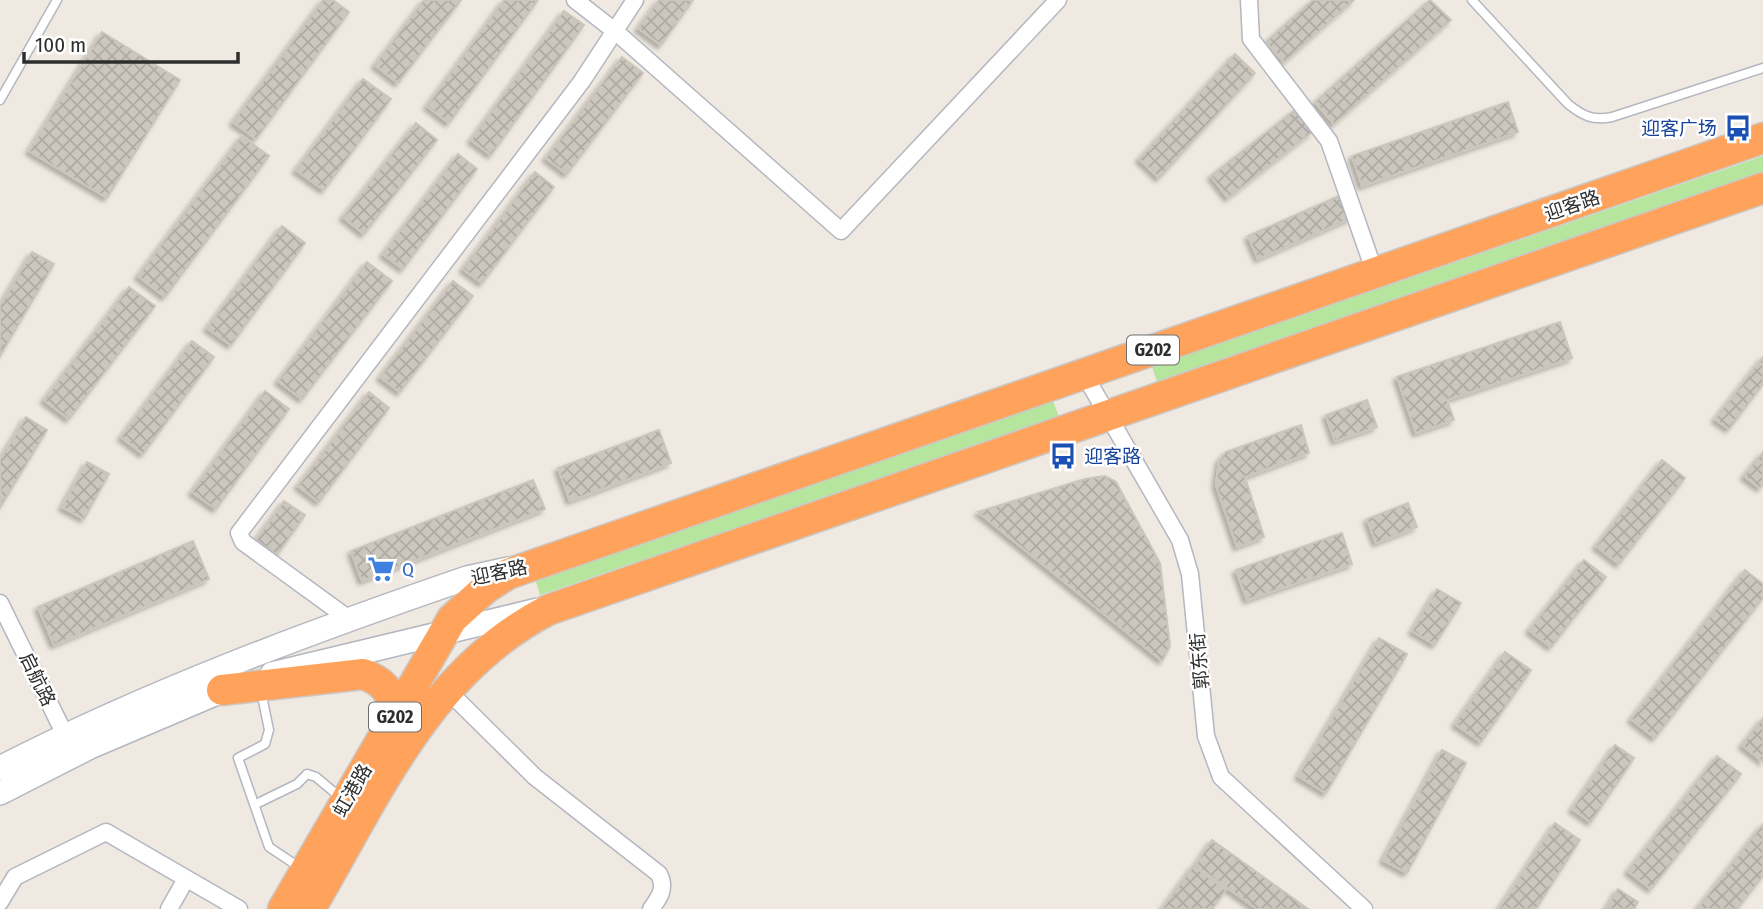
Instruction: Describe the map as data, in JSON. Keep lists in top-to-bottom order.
{
  "streets": {
    "highway": ["迎客路", "G202", "虹港路"],
    "street": ["郭东街", "启航路"]
  },
  "crossings": [
    ["迎客路", "郭东街"],
    ["迎客路", "启航路"],
    ["迎客路", "虹港路"]
  ],
  "places": {
    "bus stop": ["迎客广场", "迎客路"],
    "supermarket": ["Q"]
  },
  "scale_bar": "100 m"
}
